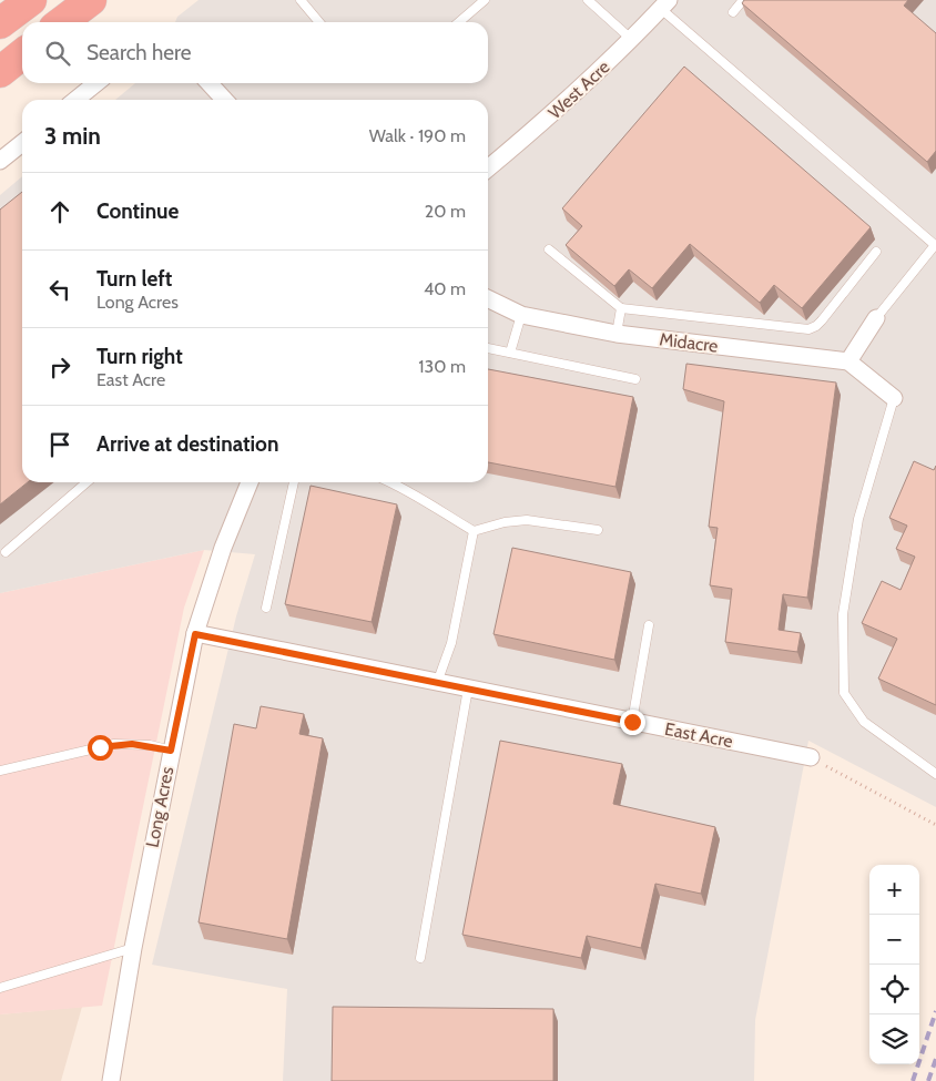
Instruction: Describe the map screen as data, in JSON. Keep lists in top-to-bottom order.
{
  "streets": {
    "street": [
      "West Acre",
      "Midacre",
      "East Acre",
      "Long Acres"
    ]
  },
  "crossings": [
    ["East Acre", "Long Acres"]
  ],
  "page": {
    "search": "Search here",
    "heading": ["3 min", "Walk · 190 m"],
    "list": [
      ["Continue", "20 m"],
      ["Turn left", "Long Acres", "40 m"],
      ["Turn right", "East Acre", "130 m"],
      "Arrive at destination"
    ],
    "map_buttons": ["+", "−"]
  }
}
